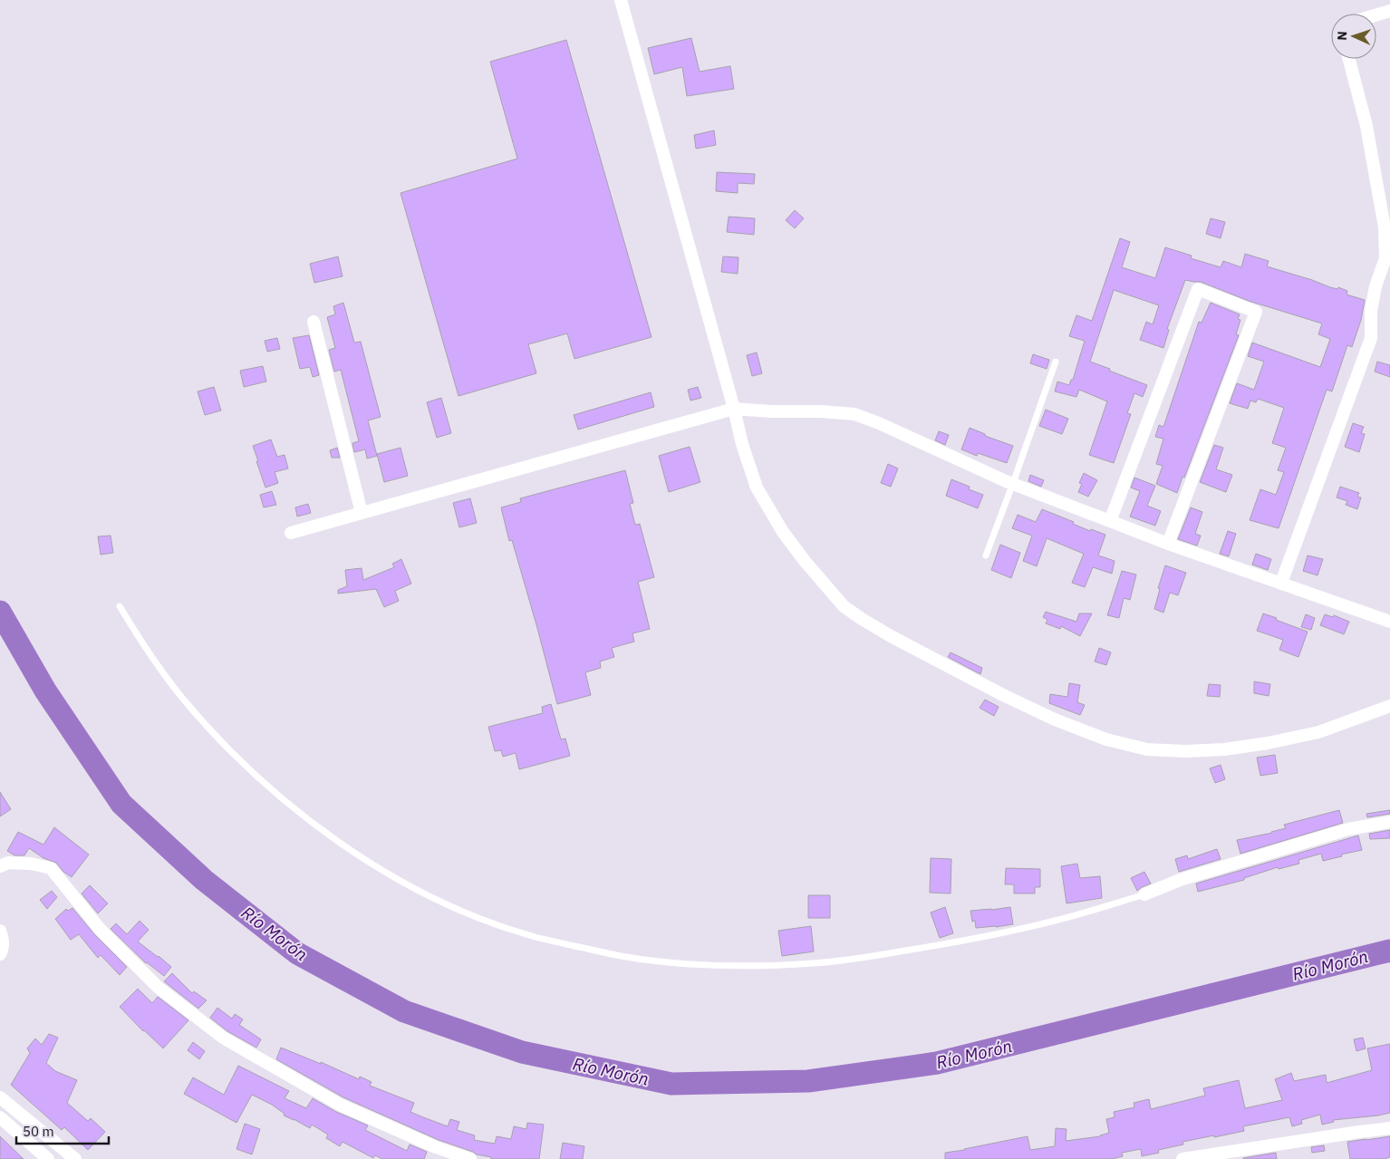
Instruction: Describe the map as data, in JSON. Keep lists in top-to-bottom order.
{
  "water": ["Río Morón"],
  "scale_bar": "50 m",
  "north": "left"
}
